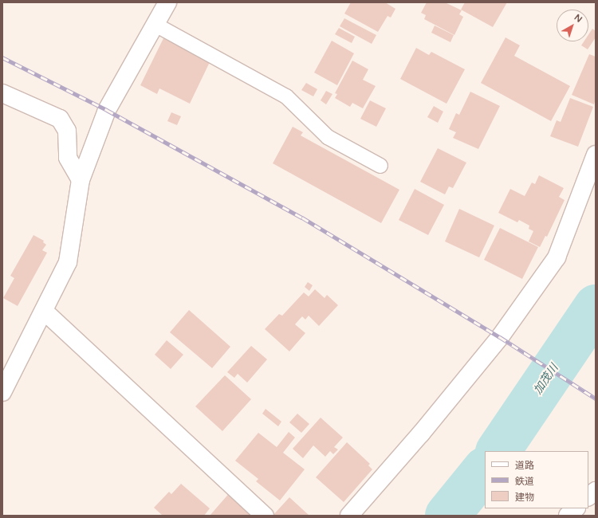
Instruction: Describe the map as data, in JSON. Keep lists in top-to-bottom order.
{
  "water": ["加茂川"],
  "legend": ["道路", "鉄道", "建物"],
  "north": "top right"
}
